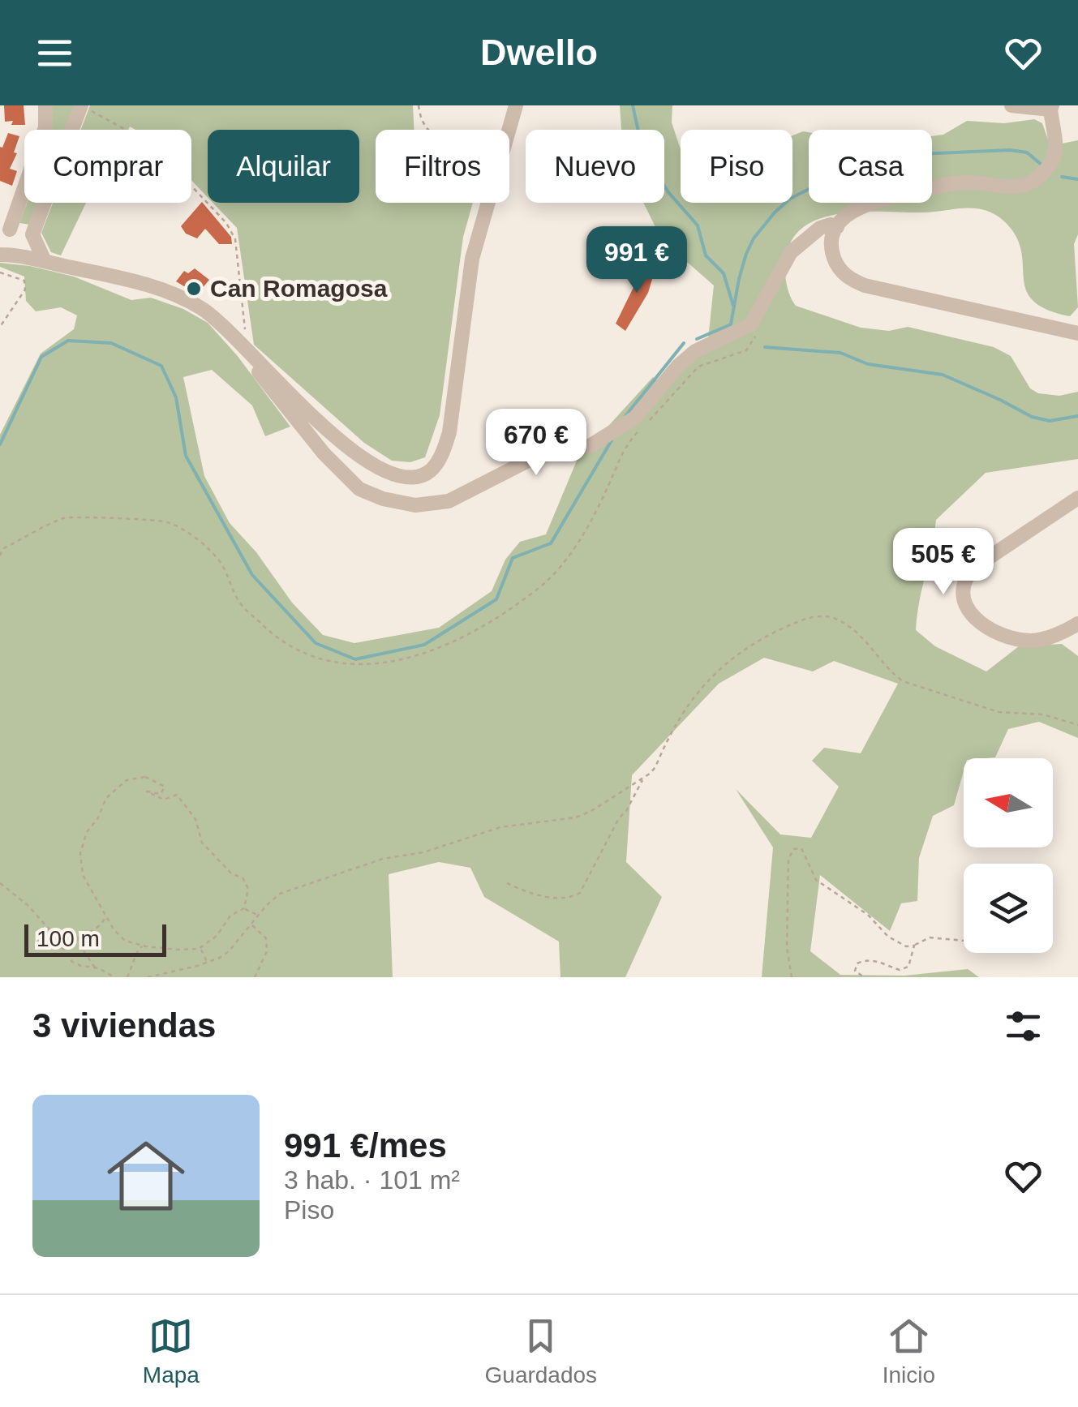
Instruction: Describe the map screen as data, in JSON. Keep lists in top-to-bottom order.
{
  "places": ["Can Romagosa"],
  "scale_bar": "100 m",
  "north": "left",
  "page": {
    "header": "Dwello",
    "chip": [
      "Comprar",
      "Alquilar",
      "Filtros",
      "Nuevo",
      "Piso",
      "Casa"
    ],
    "price": ["991 €", "670 €", "505 €"],
    "scale": "100 m",
    "heading": "3 viviendas",
    "list": [
      {
        "name": "991 €/mes",
        "note": "3 hab. · 101 m² · Piso"
      }
    ],
    "tabs": ["Mapa", "Guardados", "Inicio"]
  }
}
